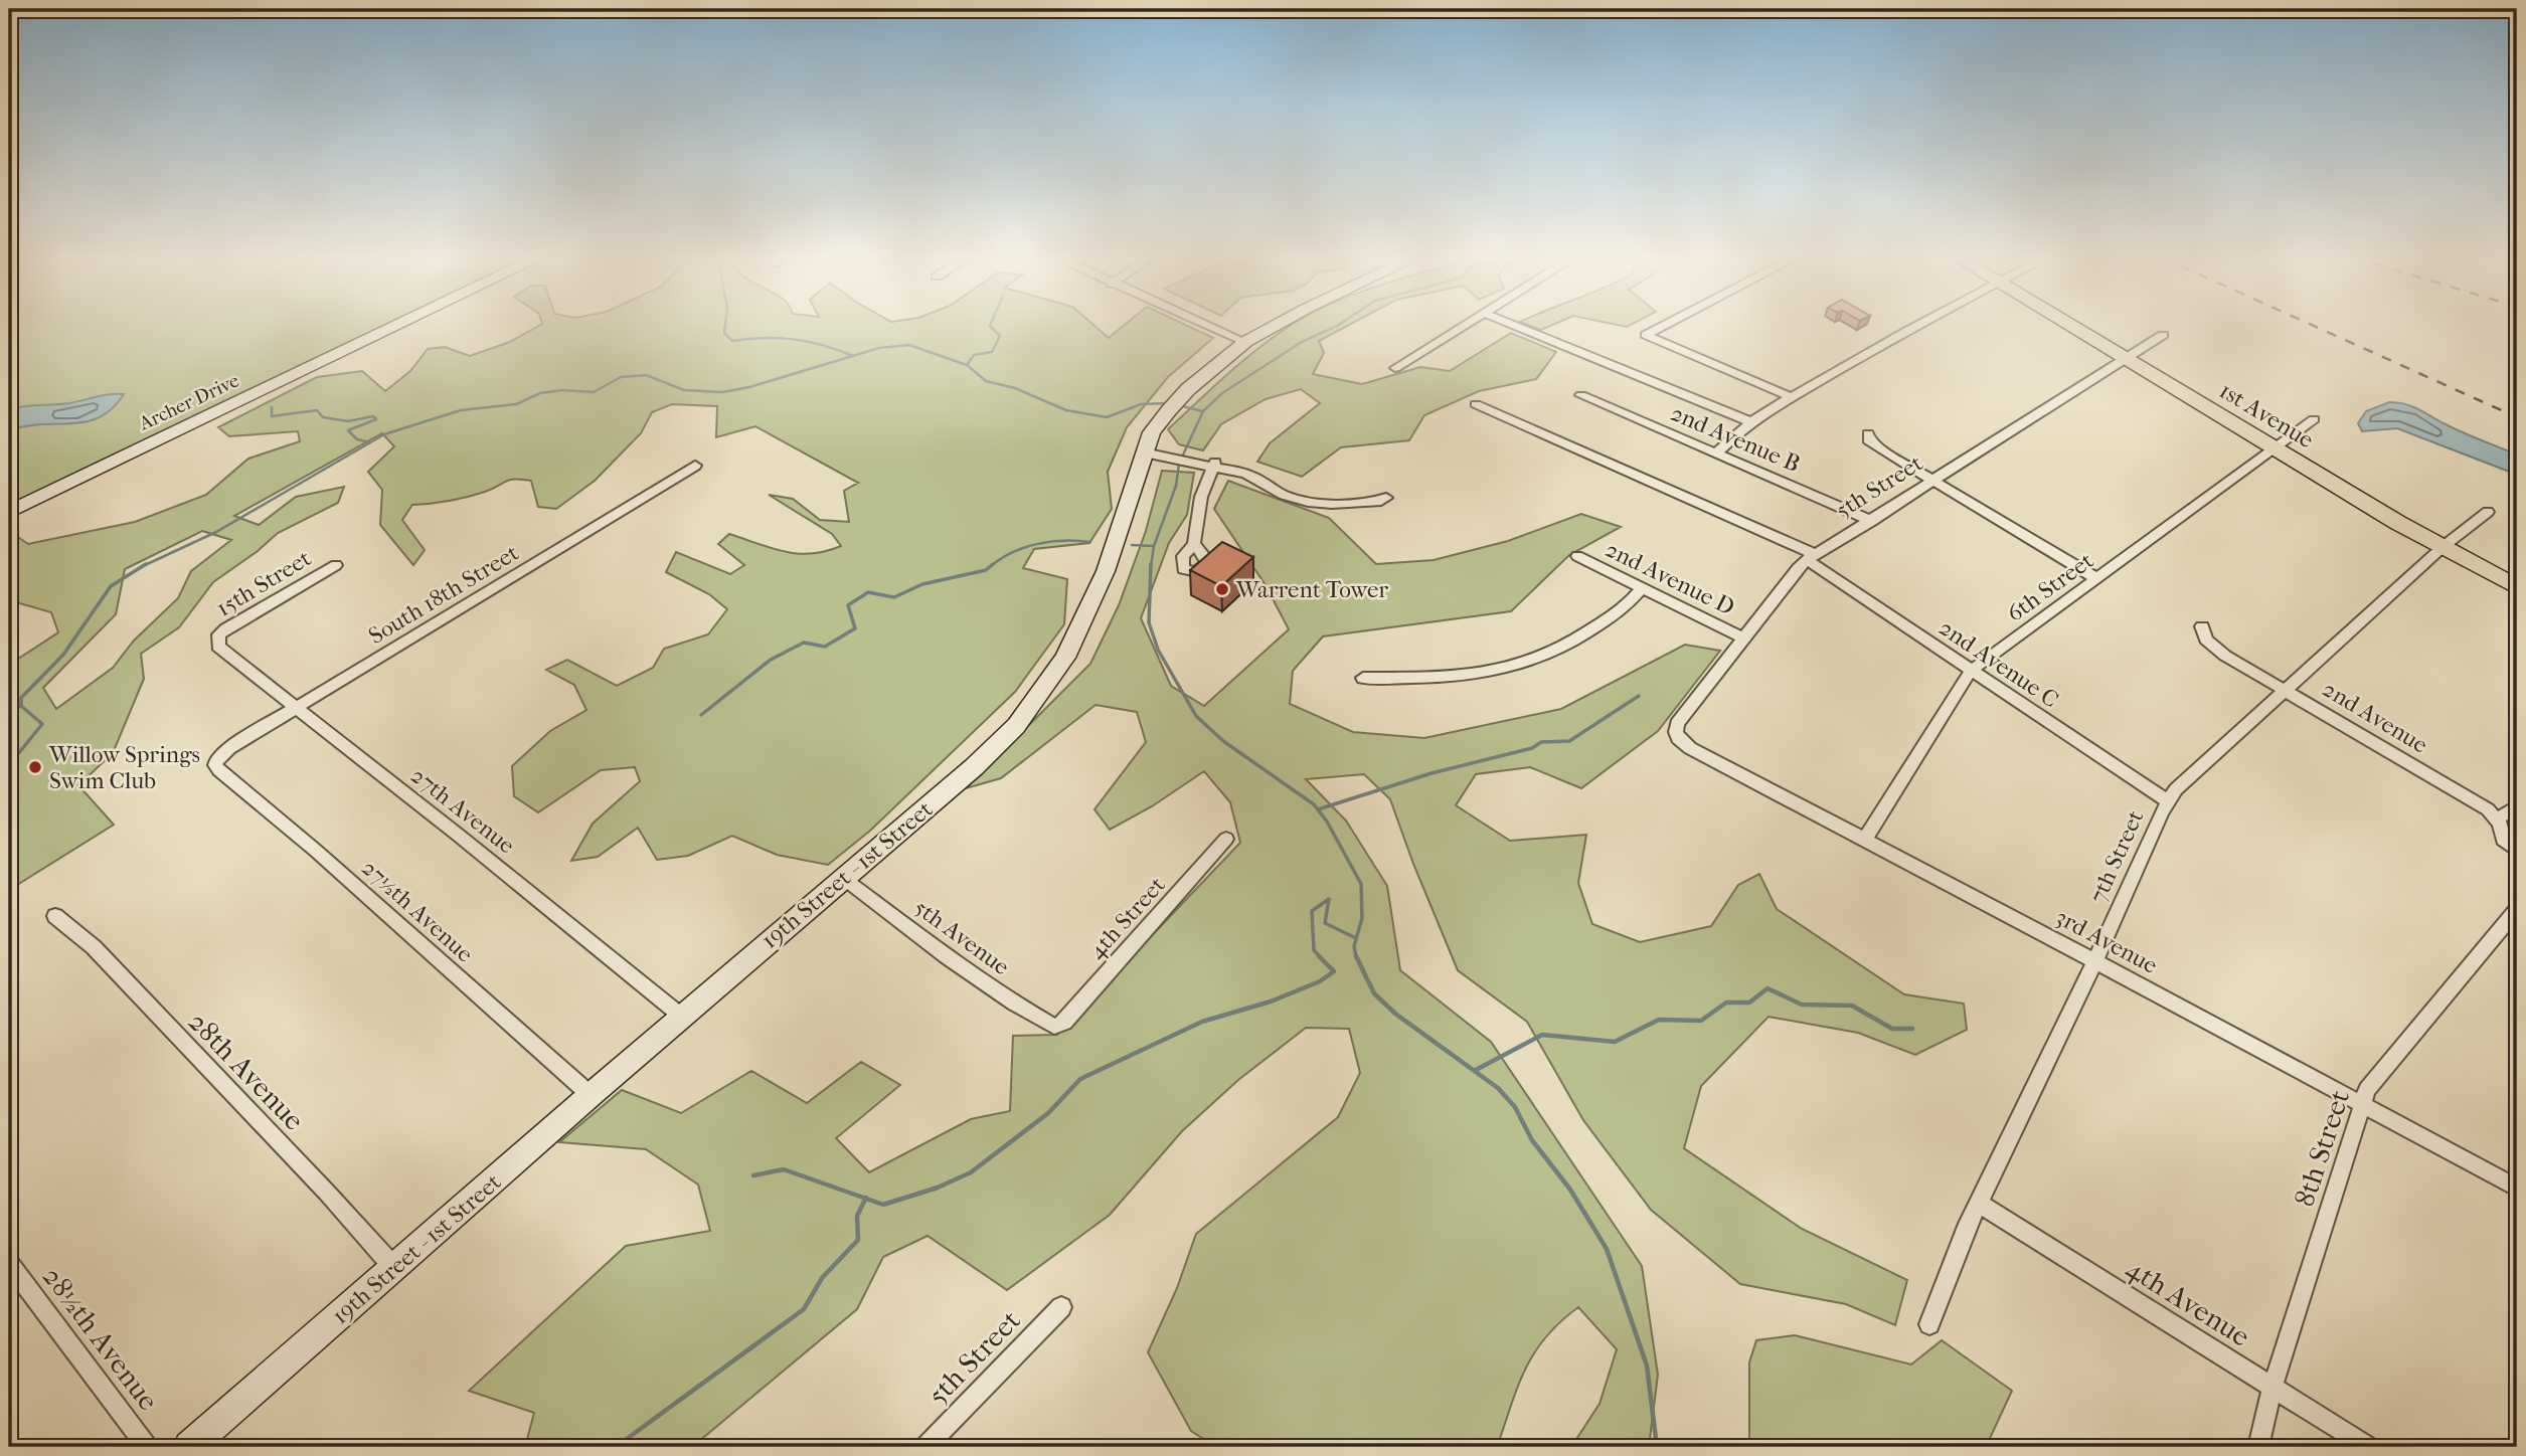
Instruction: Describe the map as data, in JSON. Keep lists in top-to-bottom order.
{
  "streets": {
    "main road": ["Archer Drive", "1st Avenue", "19th Street - 1st Street"],
    "street": [
      "2nd Avenue B",
      "5th Street",
      "2nd Avenue D",
      "15th Street",
      "6th Street",
      "South 18th Street",
      "2nd Avenue C",
      "2nd Avenue",
      "27th Avenue",
      "7th Street",
      "27½th Avenue",
      "4th Street",
      "5th Avenue",
      "3rd Avenue",
      "28th Avenue",
      "8th Street",
      "4th Avenue",
      "28½th Avenue"
    ]
  },
  "crossings": [
    ["1st Avenue", "5th Street"],
    ["1st Avenue", "6th Street"],
    ["1st Avenue", "7th Street"],
    ["2nd Avenue B", "5th Street"],
    ["5th Street", "2nd Avenue D"],
    ["5th Street", "2nd Avenue C"],
    ["5th Street", "3rd Avenue"],
    ["15th Street", "27th Avenue"],
    ["6th Street", "2nd Avenue C"],
    ["6th Street", "3rd Avenue"],
    ["South 18th Street", "27th Avenue"],
    ["South 18th Street", "27½th Avenue"],
    ["2nd Avenue C", "7th Street"],
    ["2nd Avenue", "7th Street"],
    ["27th Avenue", "19th Street - 1st Street"],
    ["7th Street", "3rd Avenue"],
    ["7th Street", "4th Avenue"],
    ["19th Street - 1st Street", "27½th Avenue"],
    ["19th Street - 1st Street", "5th Avenue"],
    ["19th Street - 1st Street", "28th Avenue"],
    ["4th Street", "5th Avenue"],
    ["3rd Avenue", "8th Street"],
    ["8th Street", "4th Avenue"]
  ],
  "places": ["Warrent Tower", "Willow Springs Swim Club"]
}
